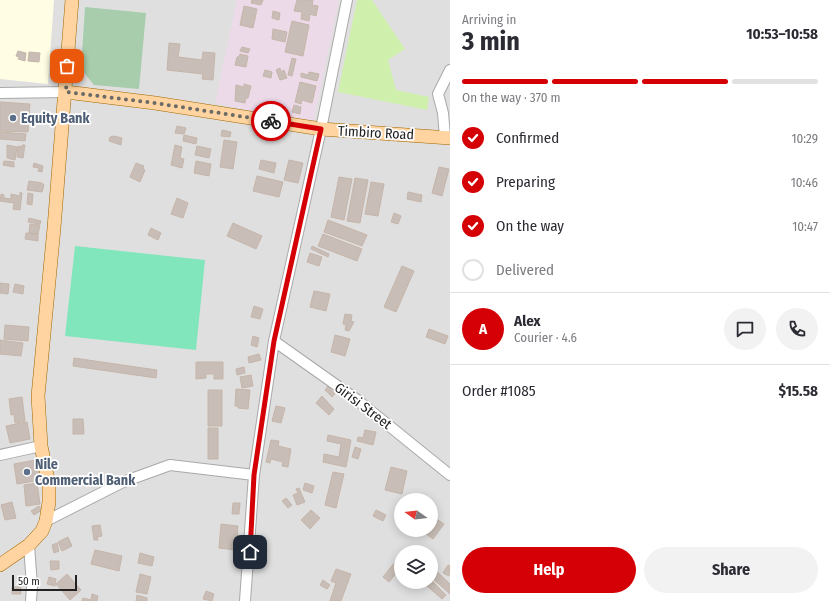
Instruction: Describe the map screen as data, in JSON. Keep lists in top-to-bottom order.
{
  "streets": {
    "main road": ["Timbiro Road"],
    "street": ["Girisi Street"]
  },
  "places": ["Equity Bank", "Nile Commercial Bank"],
  "scale_bar": "50 m",
  "north": "left",
  "page": {
    "heading": ["3 min", "Arriving in", "10:53–10:58"],
    "panel": [
      "Alex",
      "Courier · 4.6",
      "Order #1085",
      "$15.58"
    ],
    "bar": "On the way · 370 m",
    "list": [
      ["Confirmed", "10:29"],
      ["Preparing", "10:46"],
      ["On the way", "10:47"],
      "Delivered"
    ],
    "round": "A",
    "buttons": ["Help", "Share"],
    "scale": "50 m"
  }
}
